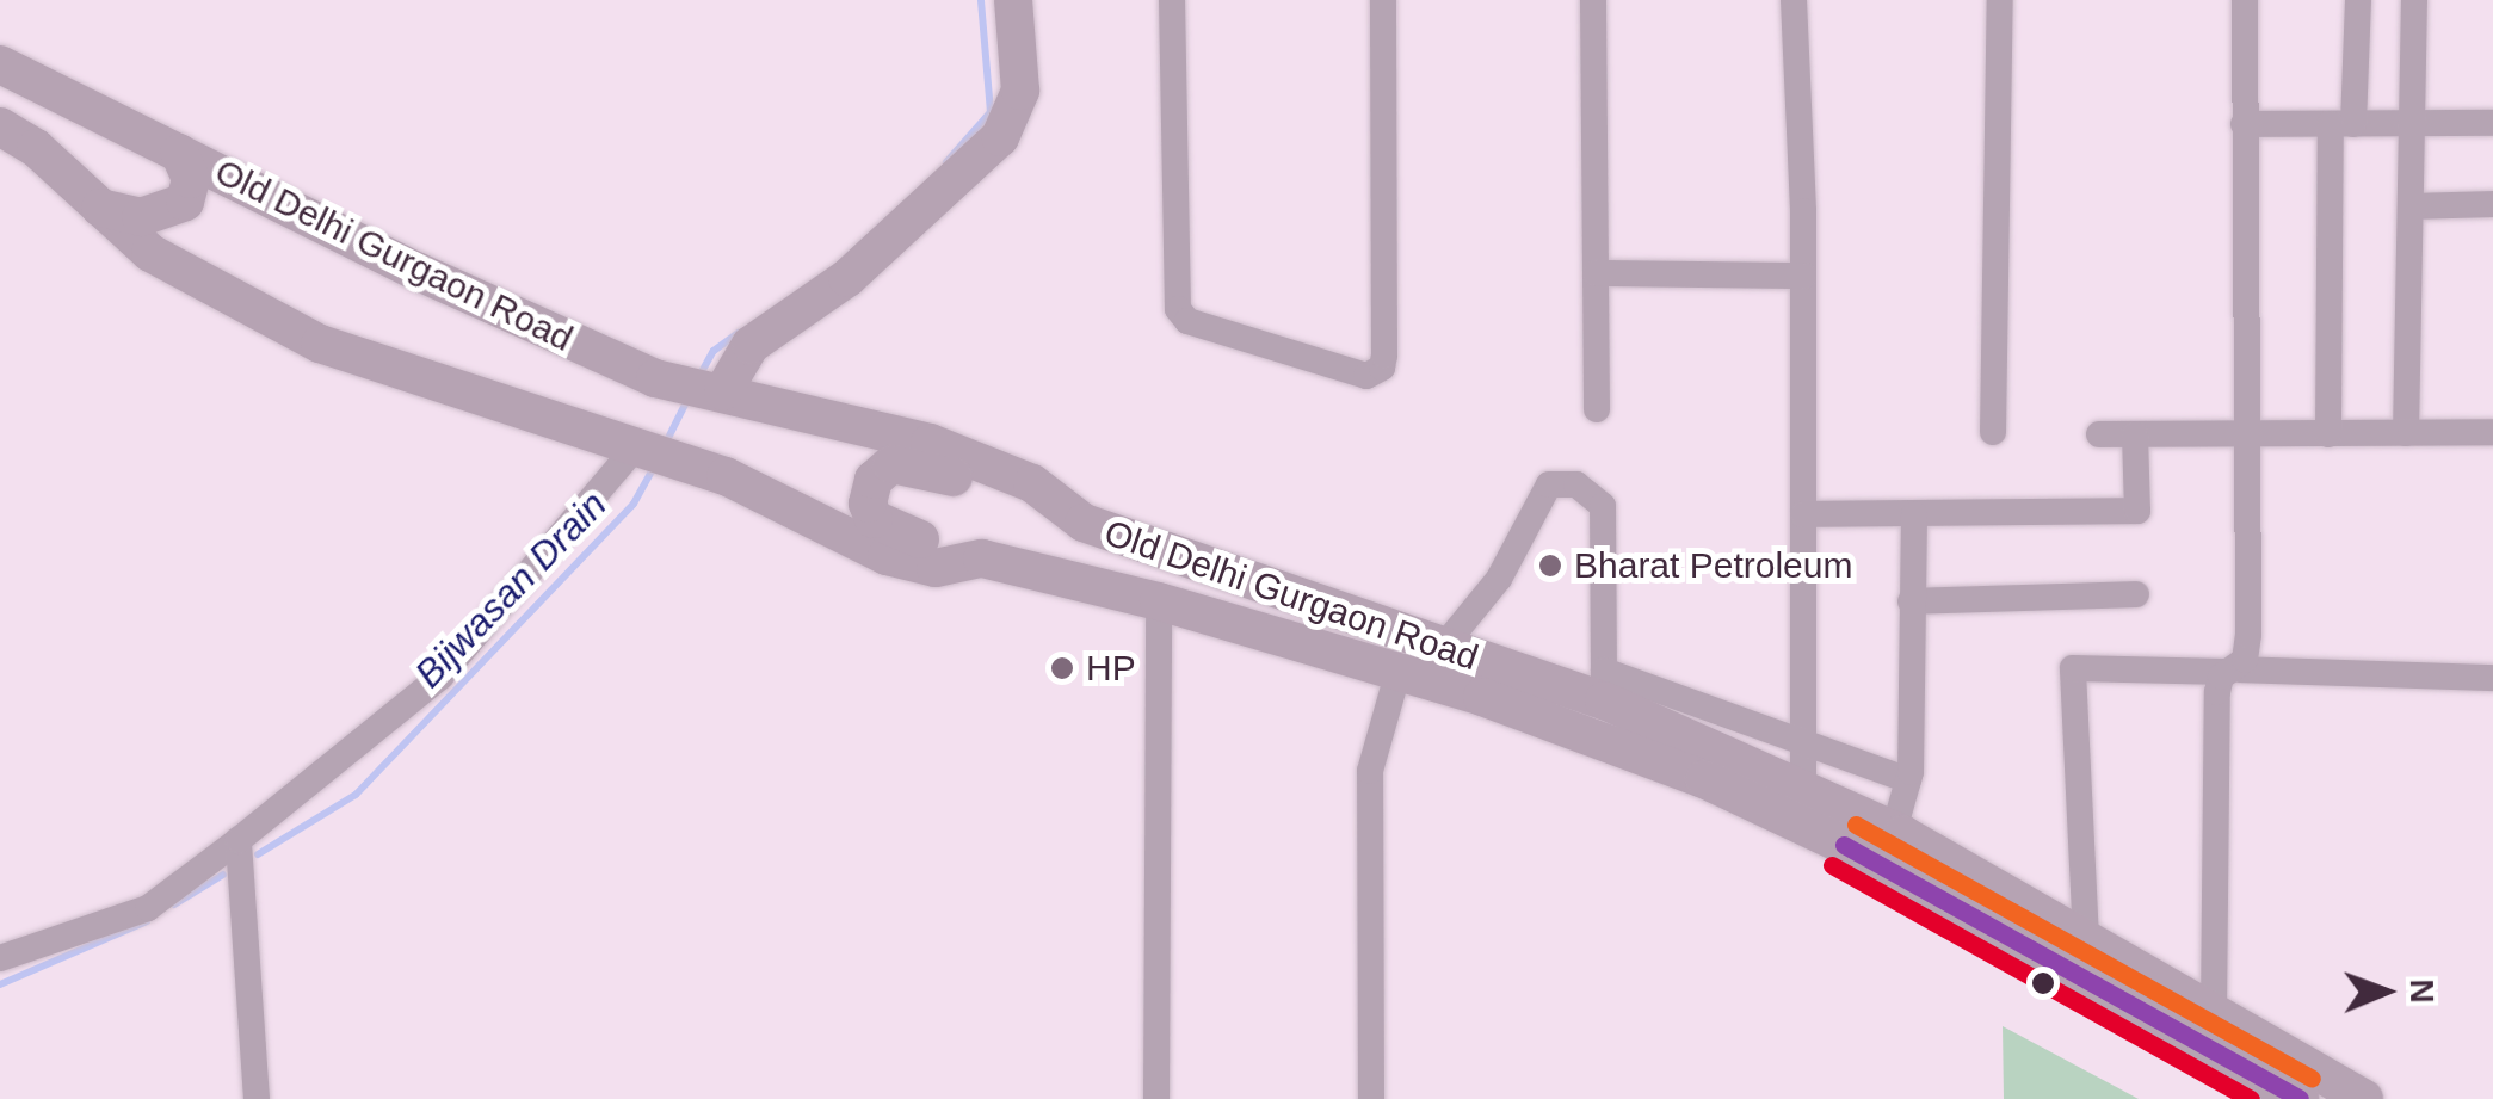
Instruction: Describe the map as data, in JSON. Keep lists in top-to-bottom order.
{
  "streets": {
    "main road": ["Old Delhi Gurgaon Road"]
  },
  "water": ["Bijwasan Drain"],
  "places": ["Bharat Petroleum", "HP"],
  "north": "right"
}
